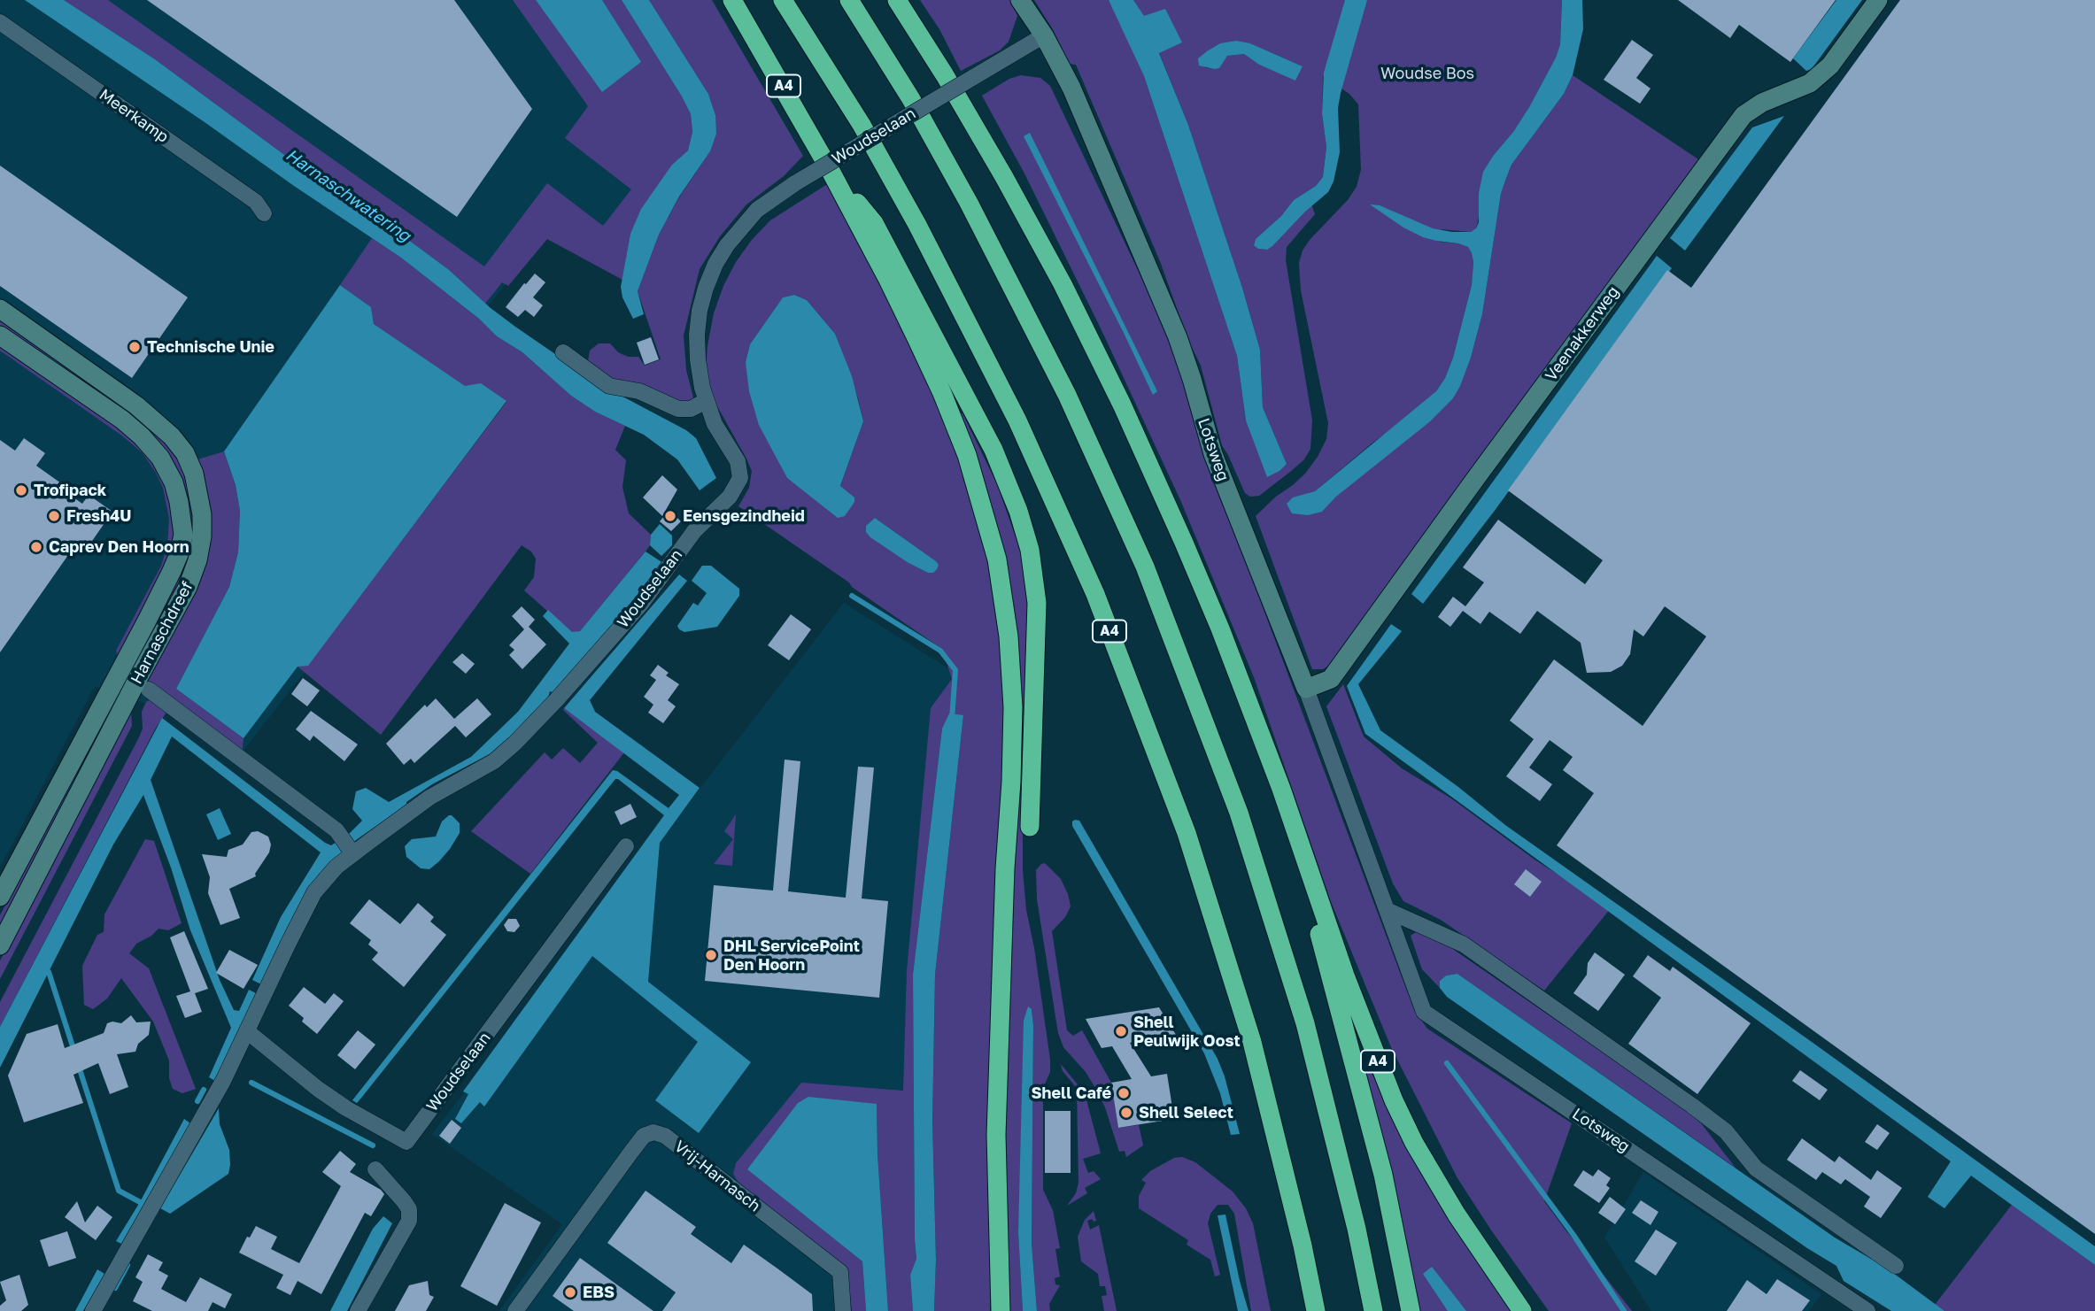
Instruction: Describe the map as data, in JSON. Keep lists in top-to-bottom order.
{
  "streets": {
    "highway": ["A4"],
    "street": [
      "Meerkamp",
      "Woudselaan",
      "Veenakkerweg",
      "Lotsweg",
      "Harnaschdreef",
      "Vrij-Harnasch"
    ]
  },
  "crossings": [
    ["Woudselaan", "Lotsweg"],
    ["Veenakkerweg", "Lotsweg"]
  ],
  "water": ["Harnaschwatering"],
  "parks": ["Woudse Bos"],
  "places": [
    "Technische Unie",
    "Trofipack",
    "Fresh4U",
    "Eensgezindheid",
    "Caprev Den Hoorn",
    "DHL ServicePoint Den Hoorn",
    "Shell Peulwijk Oost",
    "Shell Café",
    "Shell Select",
    "EBS"
  ]
}
